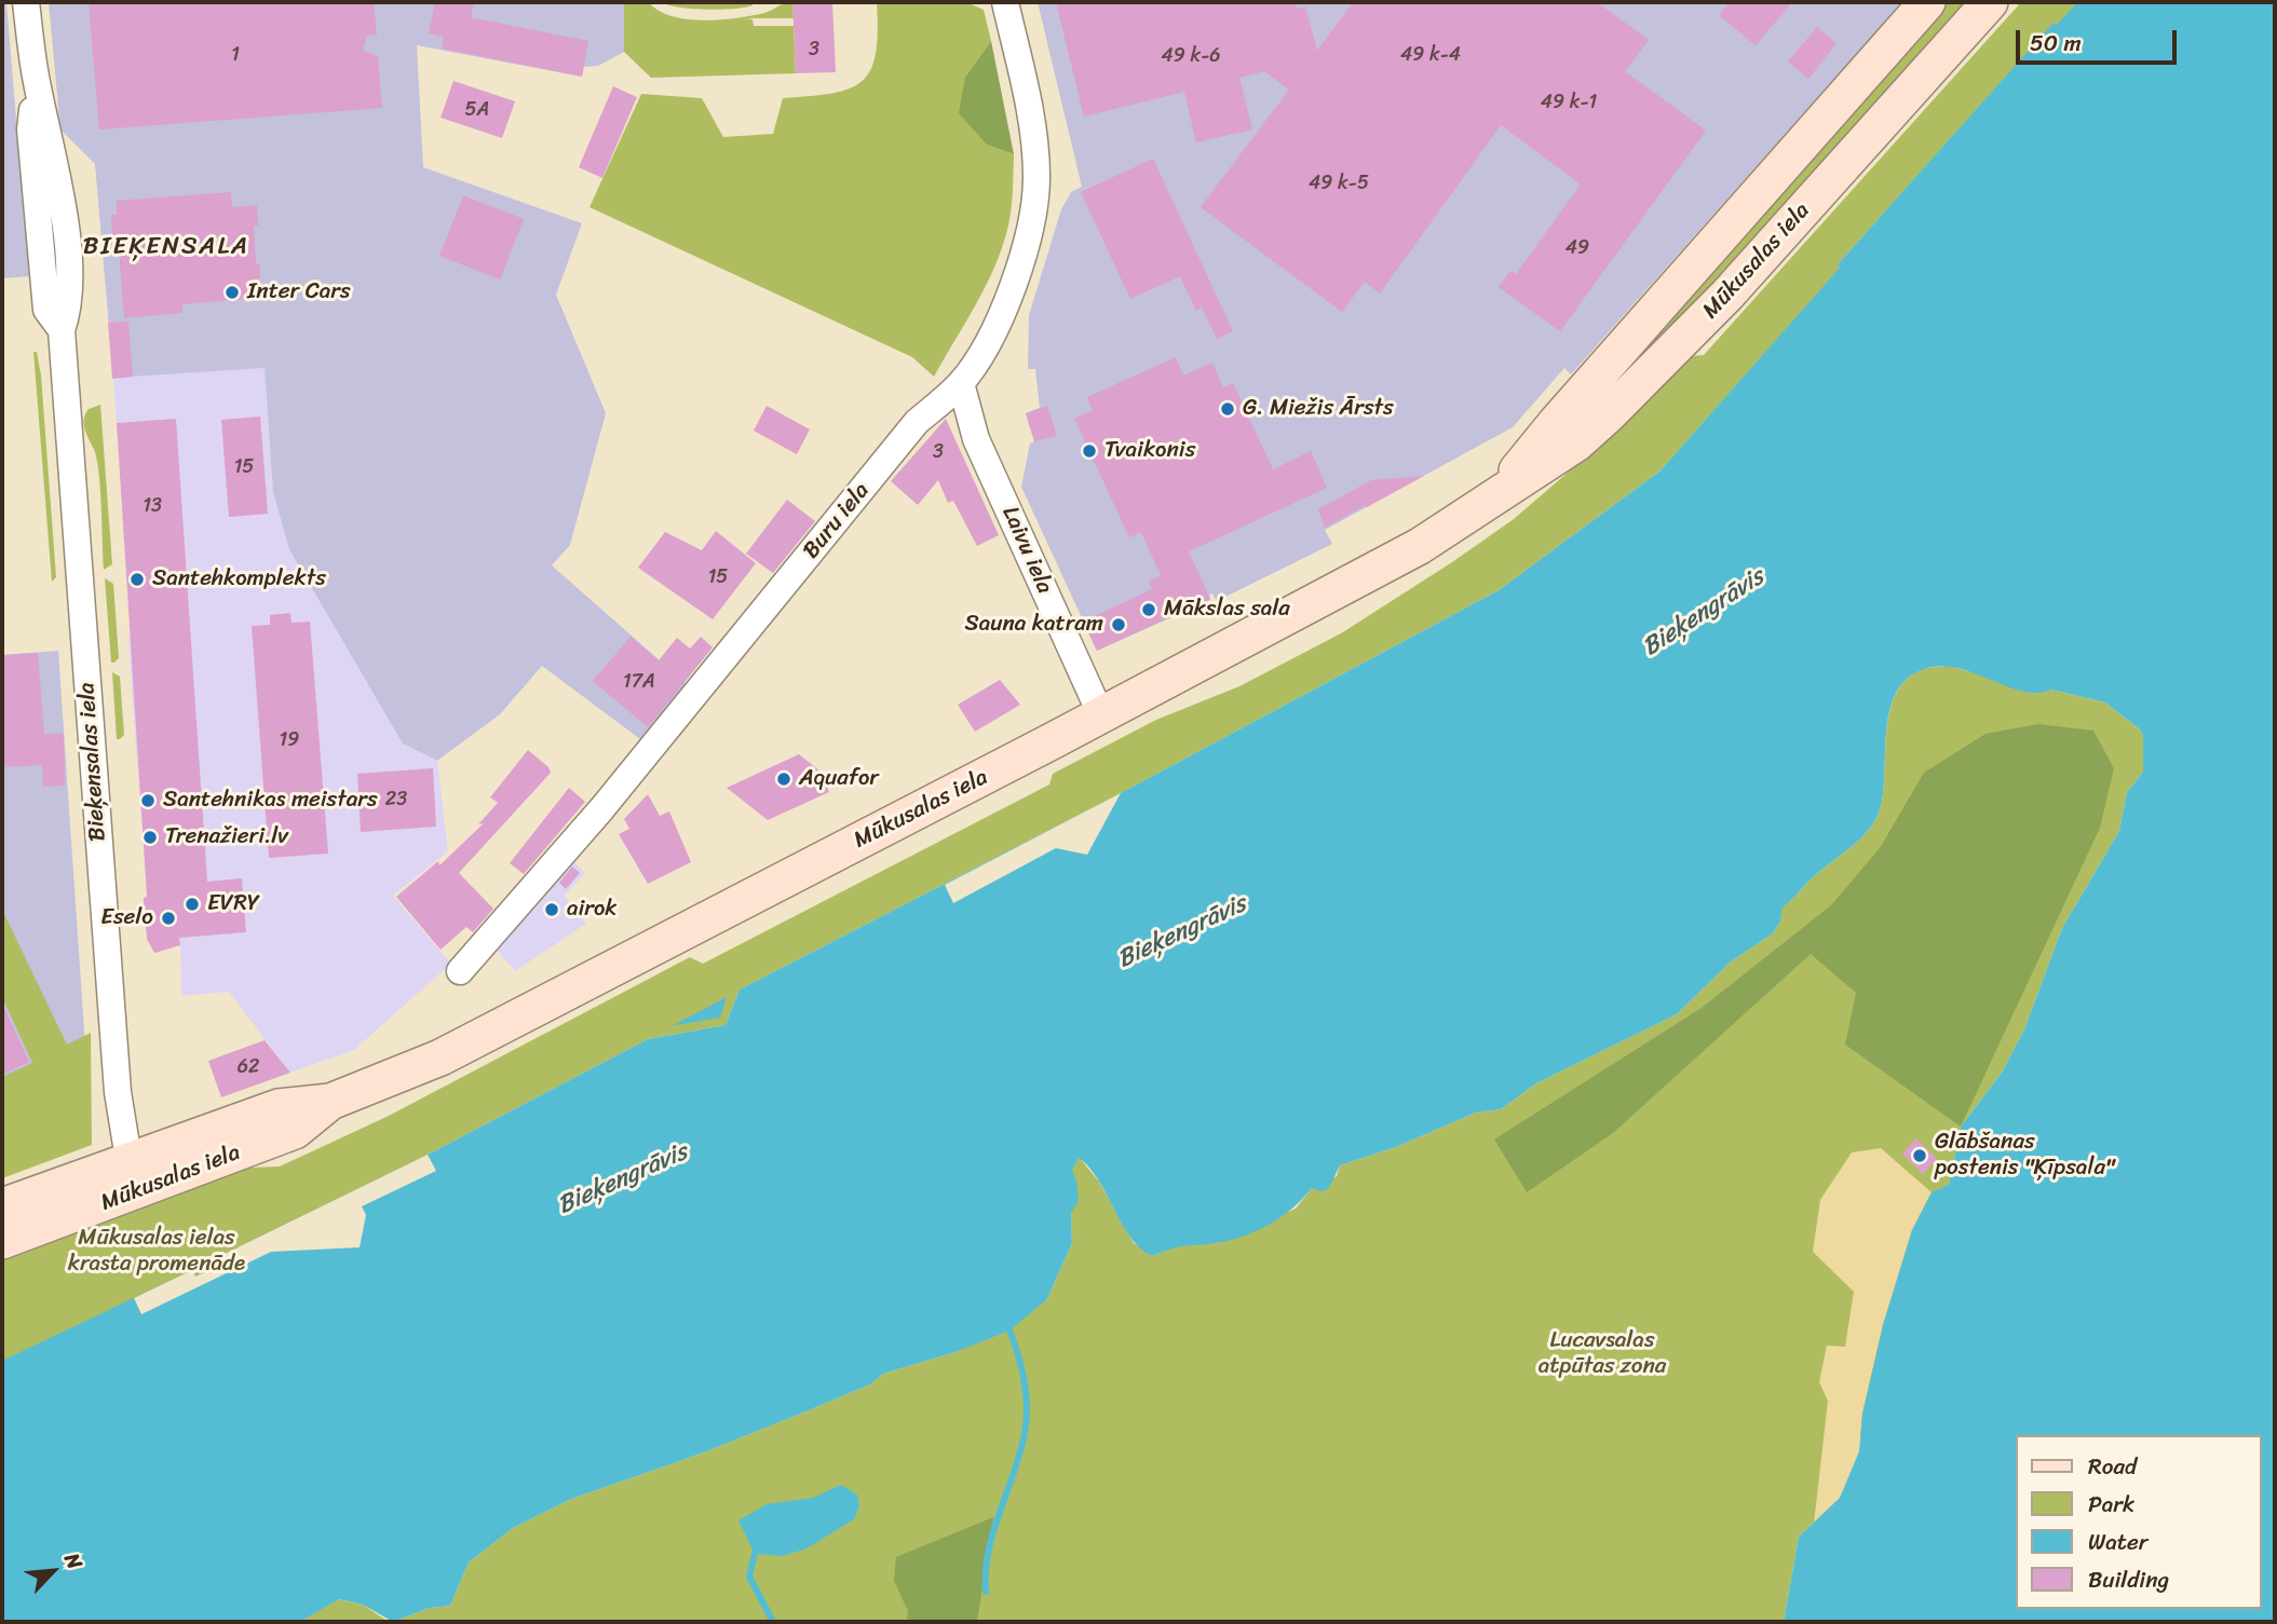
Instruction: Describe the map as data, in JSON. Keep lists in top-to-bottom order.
{
  "streets": {
    "main road": ["Mūkusalas iela"],
    "street": ["Buru iela", "Laivu iela", "Bieķensalas iela"]
  },
  "crossings": [
    ["Mūkusalas iela", "Laivu iela"],
    ["Mūkusalas iela", "Bieķensalas iela"],
    ["Buru iela", "Laivu iela"]
  ],
  "districts": ["BIEĶENSALA"],
  "water": ["Bieķengrāvis"],
  "parks": ["Mūkusalas ielas krasta promenāde", "Lucavsalas atpūtas zona"],
  "places": [
    "Inter Cars",
    "G. Miežis Ārsts",
    "Tvaikonis",
    "Santehkomplekts",
    "Mākslas sala",
    "Sauna katram",
    "Aquafor",
    "Santehnikas meistars",
    "Trenažieri.lv",
    "EVRY",
    "airok",
    "Eselo",
    "Glābšanas postenis \"Ķīpsala\""
  ],
  "house_numbers": [
    "3",
    "1",
    "49 k-4",
    "49 k-6",
    "49 k-1",
    "5A",
    "49 k-5",
    "49",
    "3",
    "15",
    "13",
    "15",
    "17A",
    "19",
    "23",
    "62"
  ],
  "legend": [
    "Road",
    "Park",
    "Water",
    "Building"
  ],
  "scale_bar": "50 m",
  "north": "top right"
}
